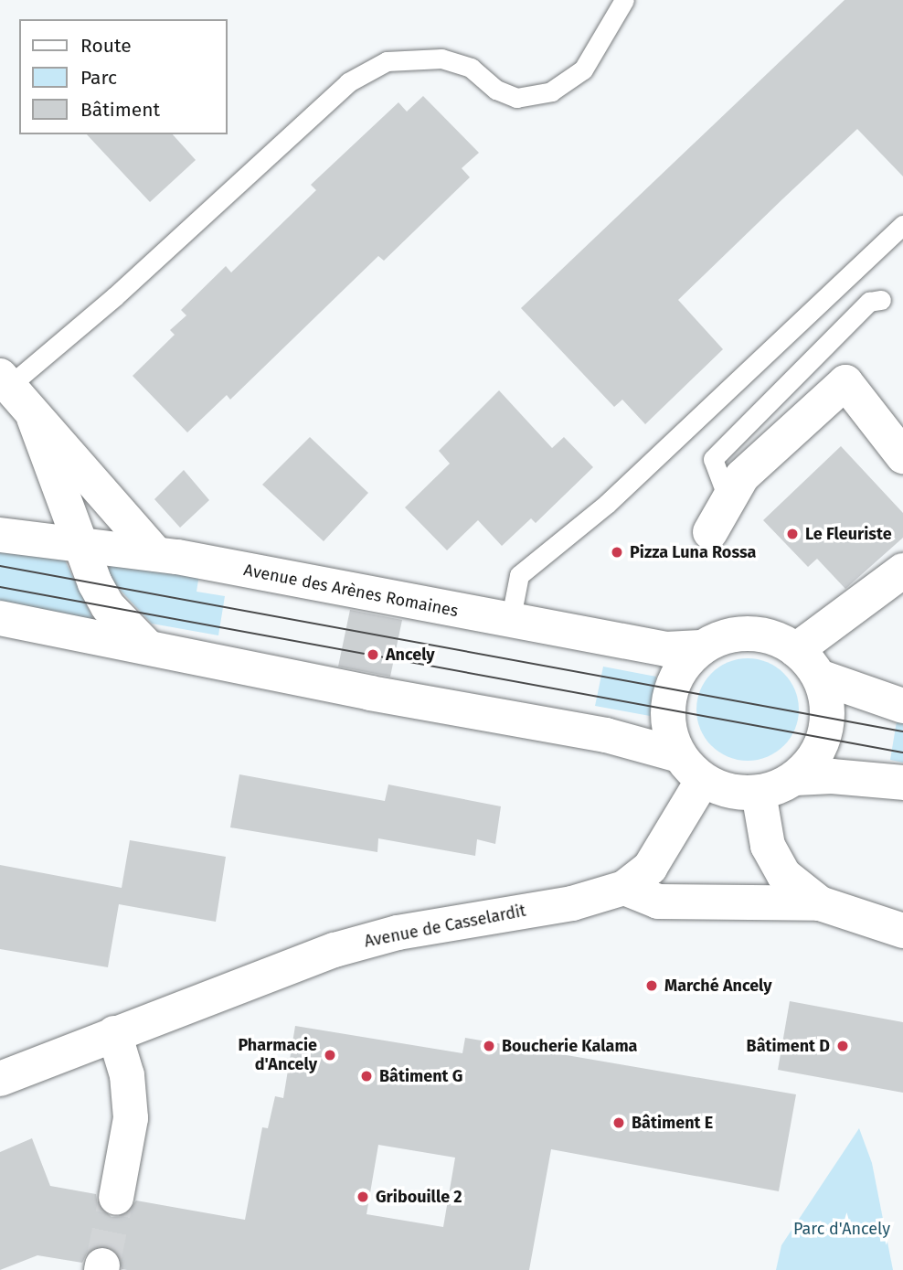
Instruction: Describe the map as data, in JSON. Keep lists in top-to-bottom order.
{
  "streets": {
    "street": ["Avenue des Arènes Romaines", "Avenue de Casselardit"]
  },
  "crossings": [
    ["Avenue des Arènes Romaines", "Avenue de Casselardit"]
  ],
  "parks": ["Parc d'Ancely"],
  "places": [
    "Le Fleuriste",
    "Pizza Luna Rossa",
    "Ancely",
    "Marché Ancely",
    "Boucherie Kalama",
    "Bâtiment D",
    "Pharmacie d'Ancely",
    "Bâtiment G",
    "Bâtiment E",
    "Gribouille 2"
  ],
  "legend": ["Route", "Parc", "Bâtiment"]
}
